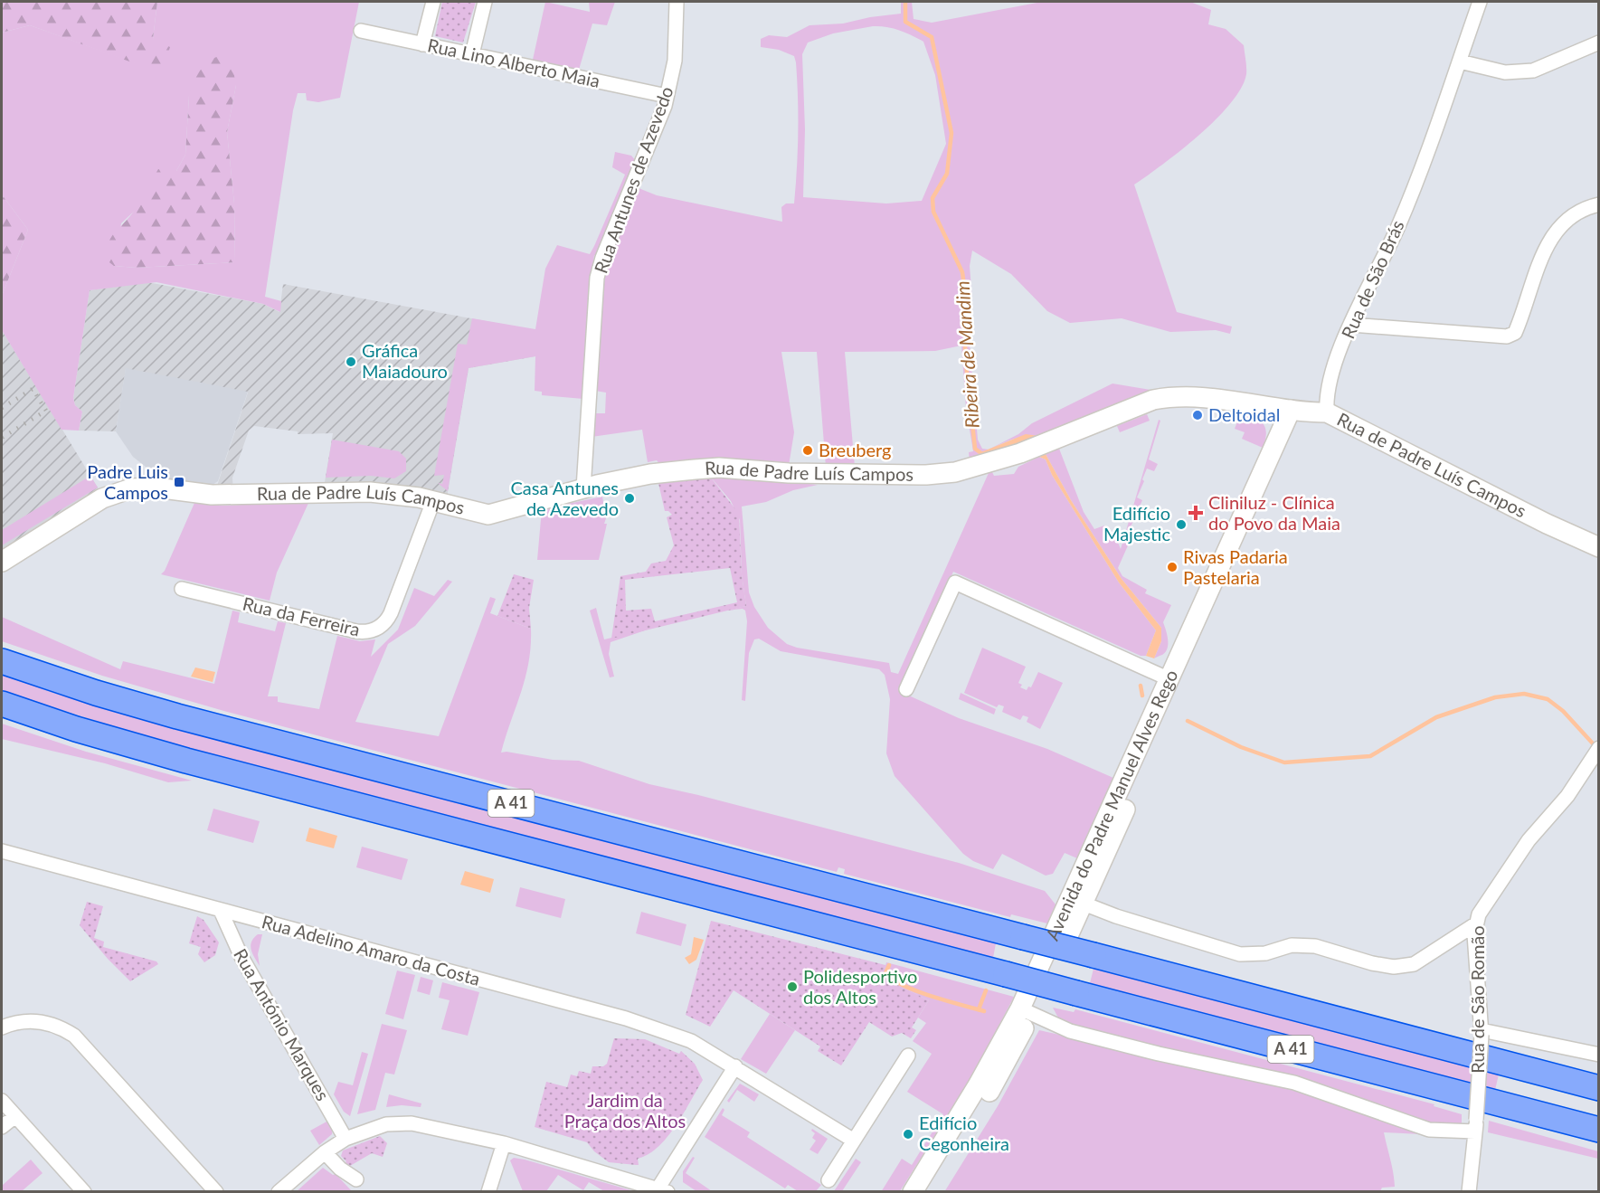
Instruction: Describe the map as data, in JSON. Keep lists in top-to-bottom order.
{
  "streets": {
    "highway": ["A 41"],
    "street": [
      "Rua Lino Alberto Maia",
      "Rua Antunes de Azevedo",
      "Rua de São Brás",
      "Rua de Padre Luís Campos",
      "Rua da Ferreira",
      "Avenida do Padre Manuel Alves Rego",
      "Rua Adelino Amaro da Costa",
      "Rua de São Romão",
      "Rua António Marques"
    ]
  },
  "crossings": [
    ["Rua Lino Alberto Maia", "Rua Antunes de Azevedo"],
    ["Rua Antunes de Azevedo", "Rua de Padre Luís Campos"],
    ["Rua de São Brás", "Rua de Padre Luís Campos"],
    ["Rua de Padre Luís Campos", "Rua da Ferreira"],
    ["Rua de Padre Luís Campos", "Avenida do Padre Manuel Alves Rego"],
    ["Rua Adelino Amaro da Costa", "Rua António Marques"]
  ],
  "water": ["Ribeira de Mandim"],
  "parks": ["Jardim da Praça dos Altos"],
  "places": {
    "other": [
      "Gráfica Maiadouro",
      "Deltoidal",
      "Breuberg",
      "Casa Antunes de Azevedo",
      "Edifício Majestic",
      "Rivas Padaria Pastelaria",
      "Polidesportivo dos Altos",
      "Edifício Cegonheira"
    ],
    "transit": ["Padre Luis Campos"],
    "health": ["Cliniluz - Clínica do Povo da Maia"]
  }
}
